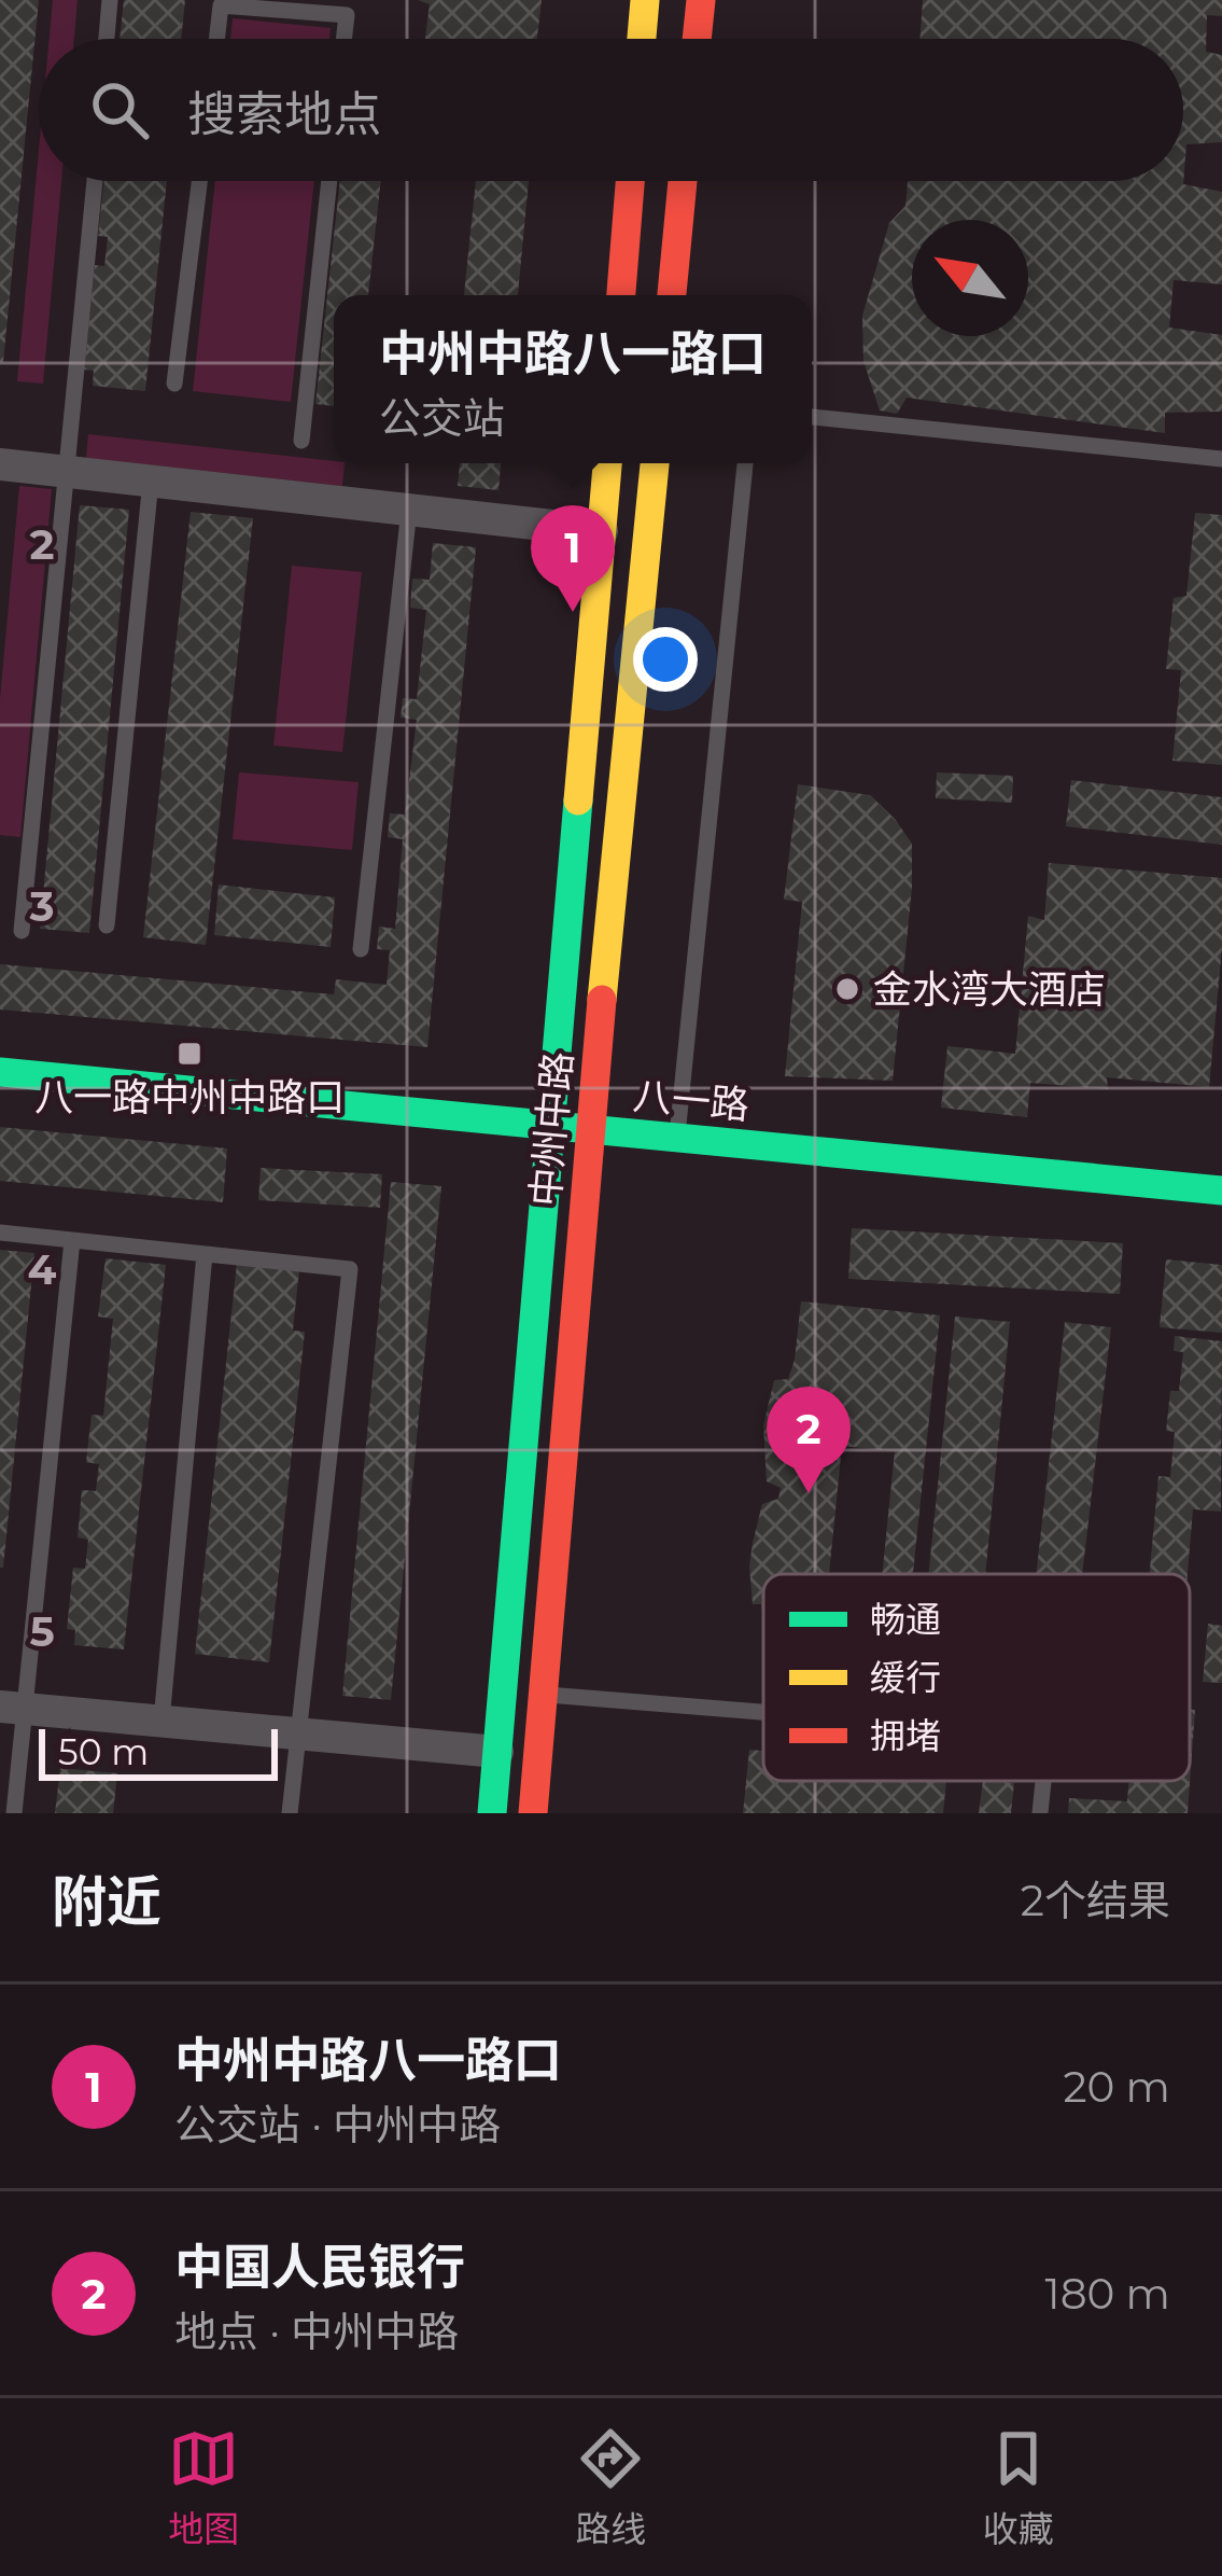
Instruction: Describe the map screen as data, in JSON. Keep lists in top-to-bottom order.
{
  "streets": {
    "main road": ["八一路", "中州中路"]
  },
  "crossings": [
    ["八一路", "中州中路"]
  ],
  "places": {
    "other": ["金水湾大酒店"],
    "transit": ["八一路中州中路口"]
  },
  "legend": ["畅通", "缓行", "拥堵"],
  "scale_bar": "50 m",
  "north": "top left",
  "page": {
    "search": "搜索地点",
    "popup": ["中州中路八一路口", "公交站"],
    "pins": ["1", "2"],
    "scale": "50 m",
    "heading": ["附近", "2个结果"],
    "list": [
      {
        "mark": "1",
        "name": "中州中路八一路口",
        "note": "公交站 · 中州中路",
        "value": "20 m"
      },
      {
        "mark": "2",
        "name": "中国人民银行",
        "note": "地点 · 中州中路",
        "value": "180 m"
      }
    ],
    "nav": ["地图", "路线", "收藏"]
  },
  "grid": {
    "rows": [
      "2",
      "3",
      "4",
      "5"
    ]
  }
}
